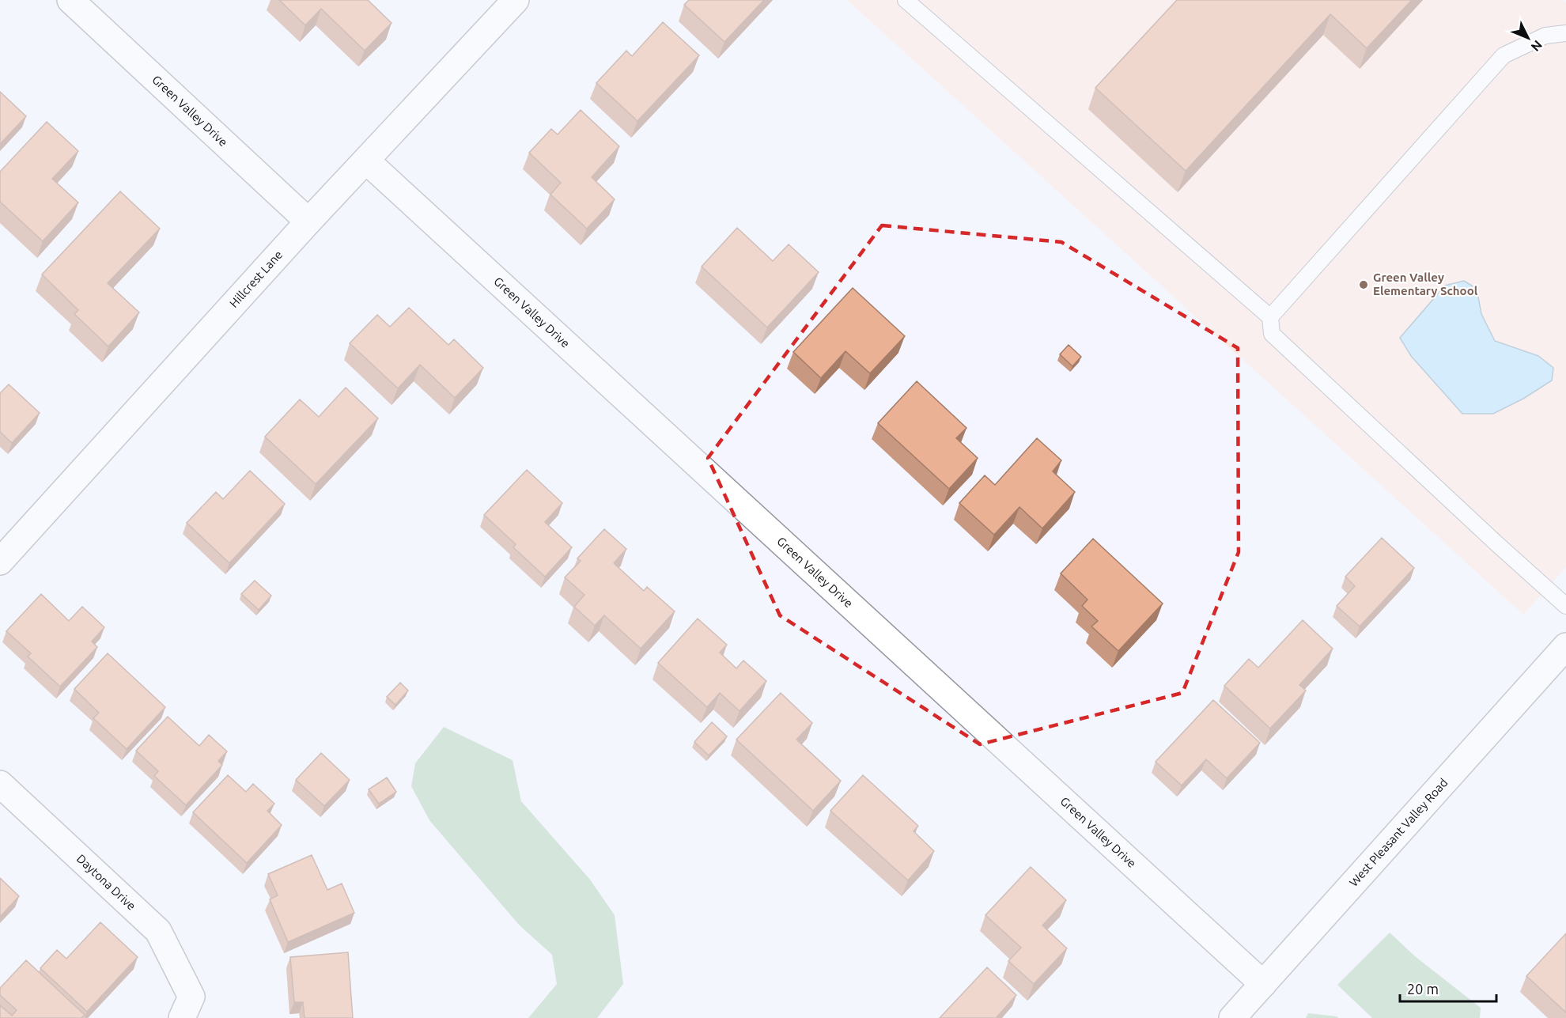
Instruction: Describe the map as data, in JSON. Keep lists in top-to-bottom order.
{
  "streets": {
    "street": [
      "Green Valley Drive",
      "Hillcrest Lane",
      "West Pleasant Valley Road",
      "Daytona Drive"
    ]
  },
  "crossings": [
    ["Green Valley Drive", "Hillcrest Lane"],
    ["Green Valley Drive", "West Pleasant Valley Road"]
  ],
  "places": ["Green Valley Elementary School"],
  "scale_bar": "20 m",
  "north": "bottom right"
}
